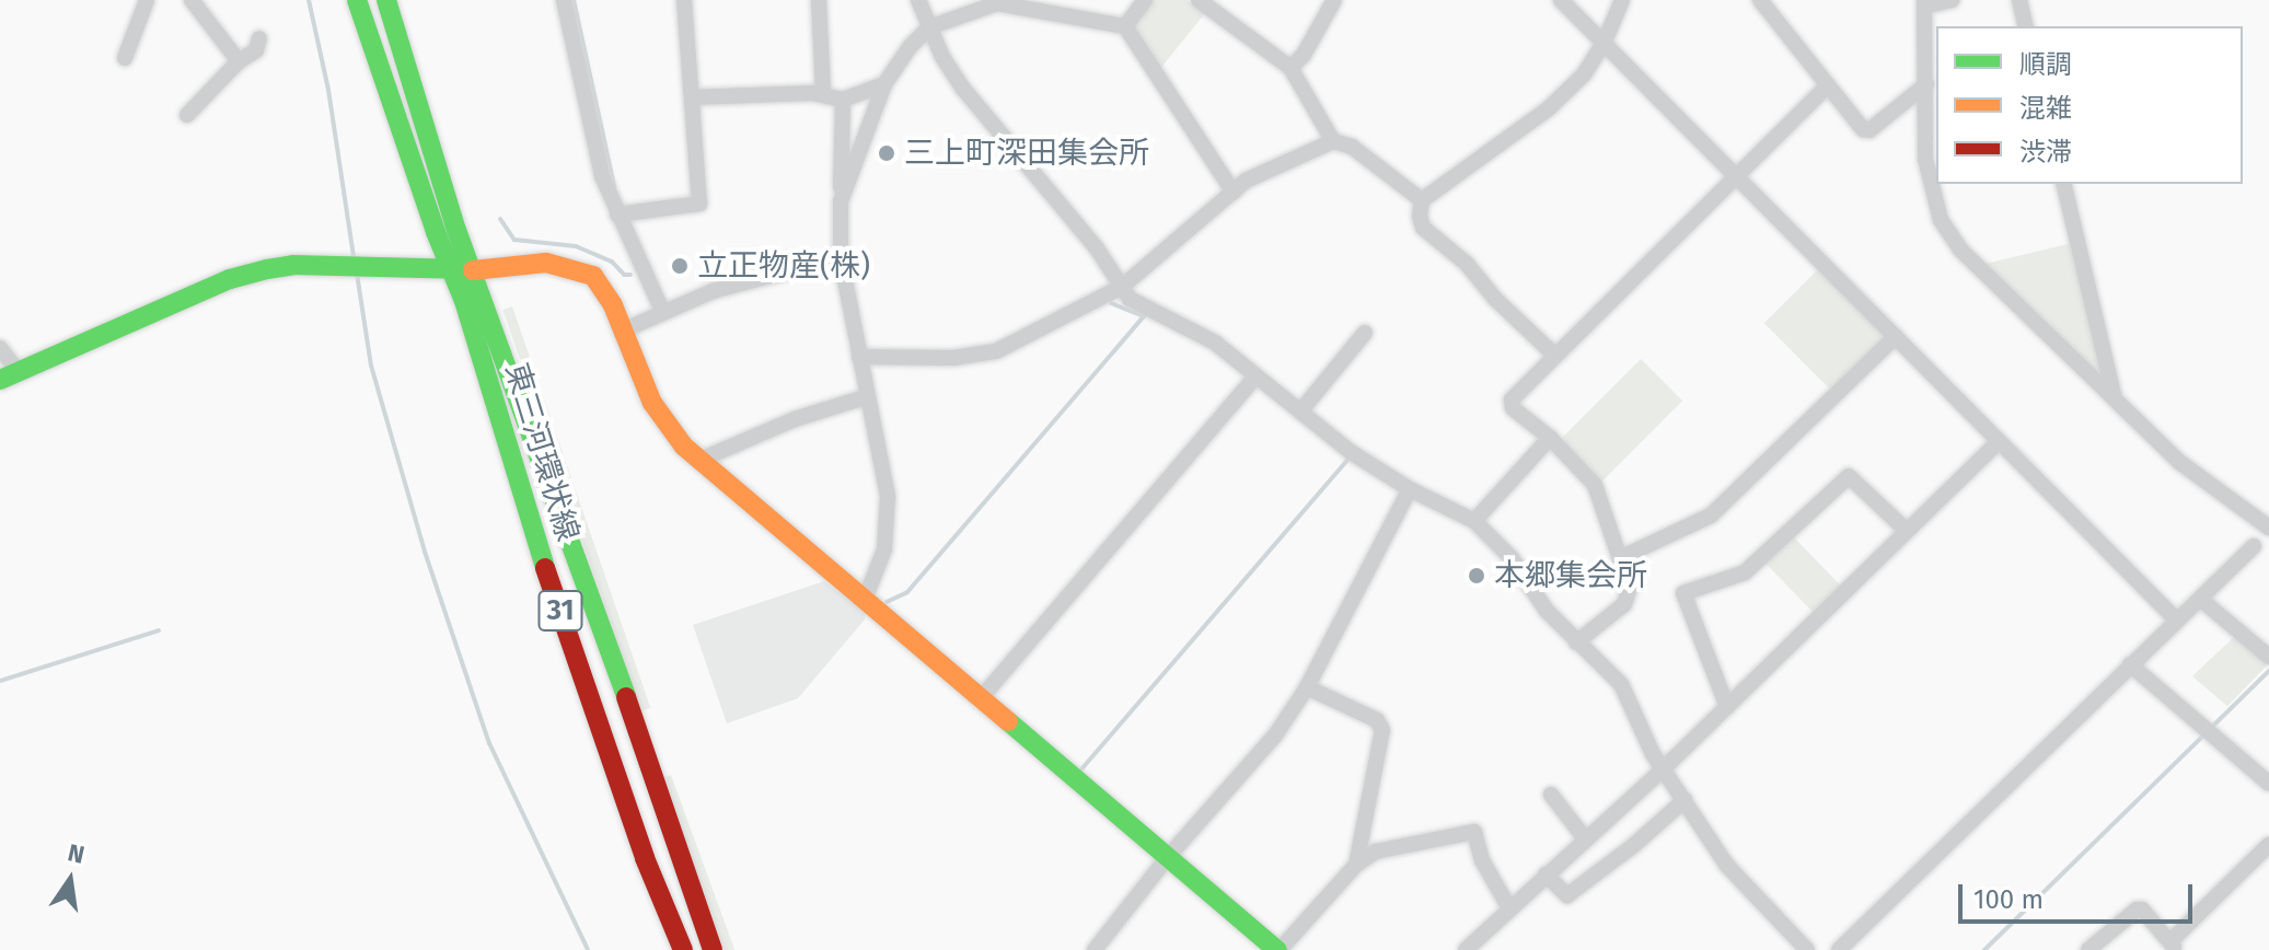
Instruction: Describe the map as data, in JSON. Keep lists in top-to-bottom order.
{
  "streets": {
    "main road": ["東三河環状線", "31"]
  },
  "places": ["三上町深田集会所", "立正物産(株)", "本郷集会所"],
  "legend": ["順調", "混雑", "渋滞"],
  "scale_bar": "100 m",
  "north": "top"
}
